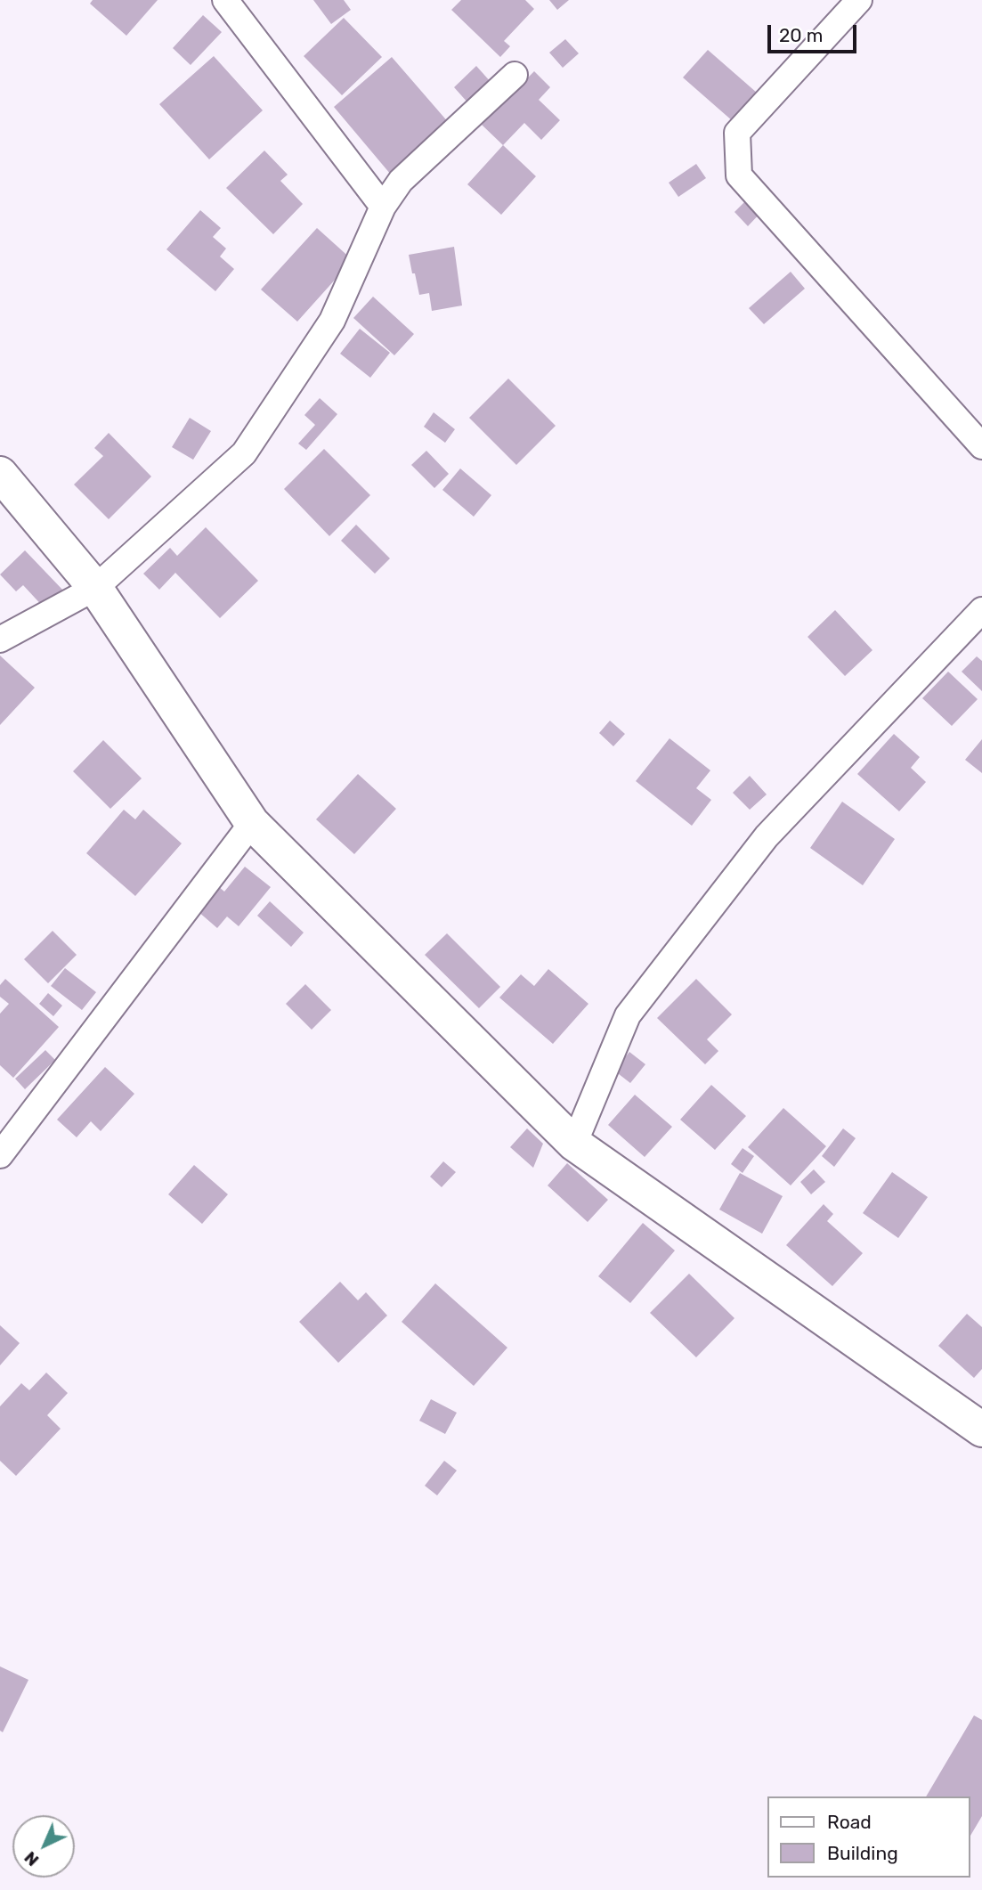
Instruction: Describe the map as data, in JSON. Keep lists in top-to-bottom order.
{
  "legend": ["Road", "Building"],
  "scale_bar": "20 m",
  "north": "bottom left"
}
